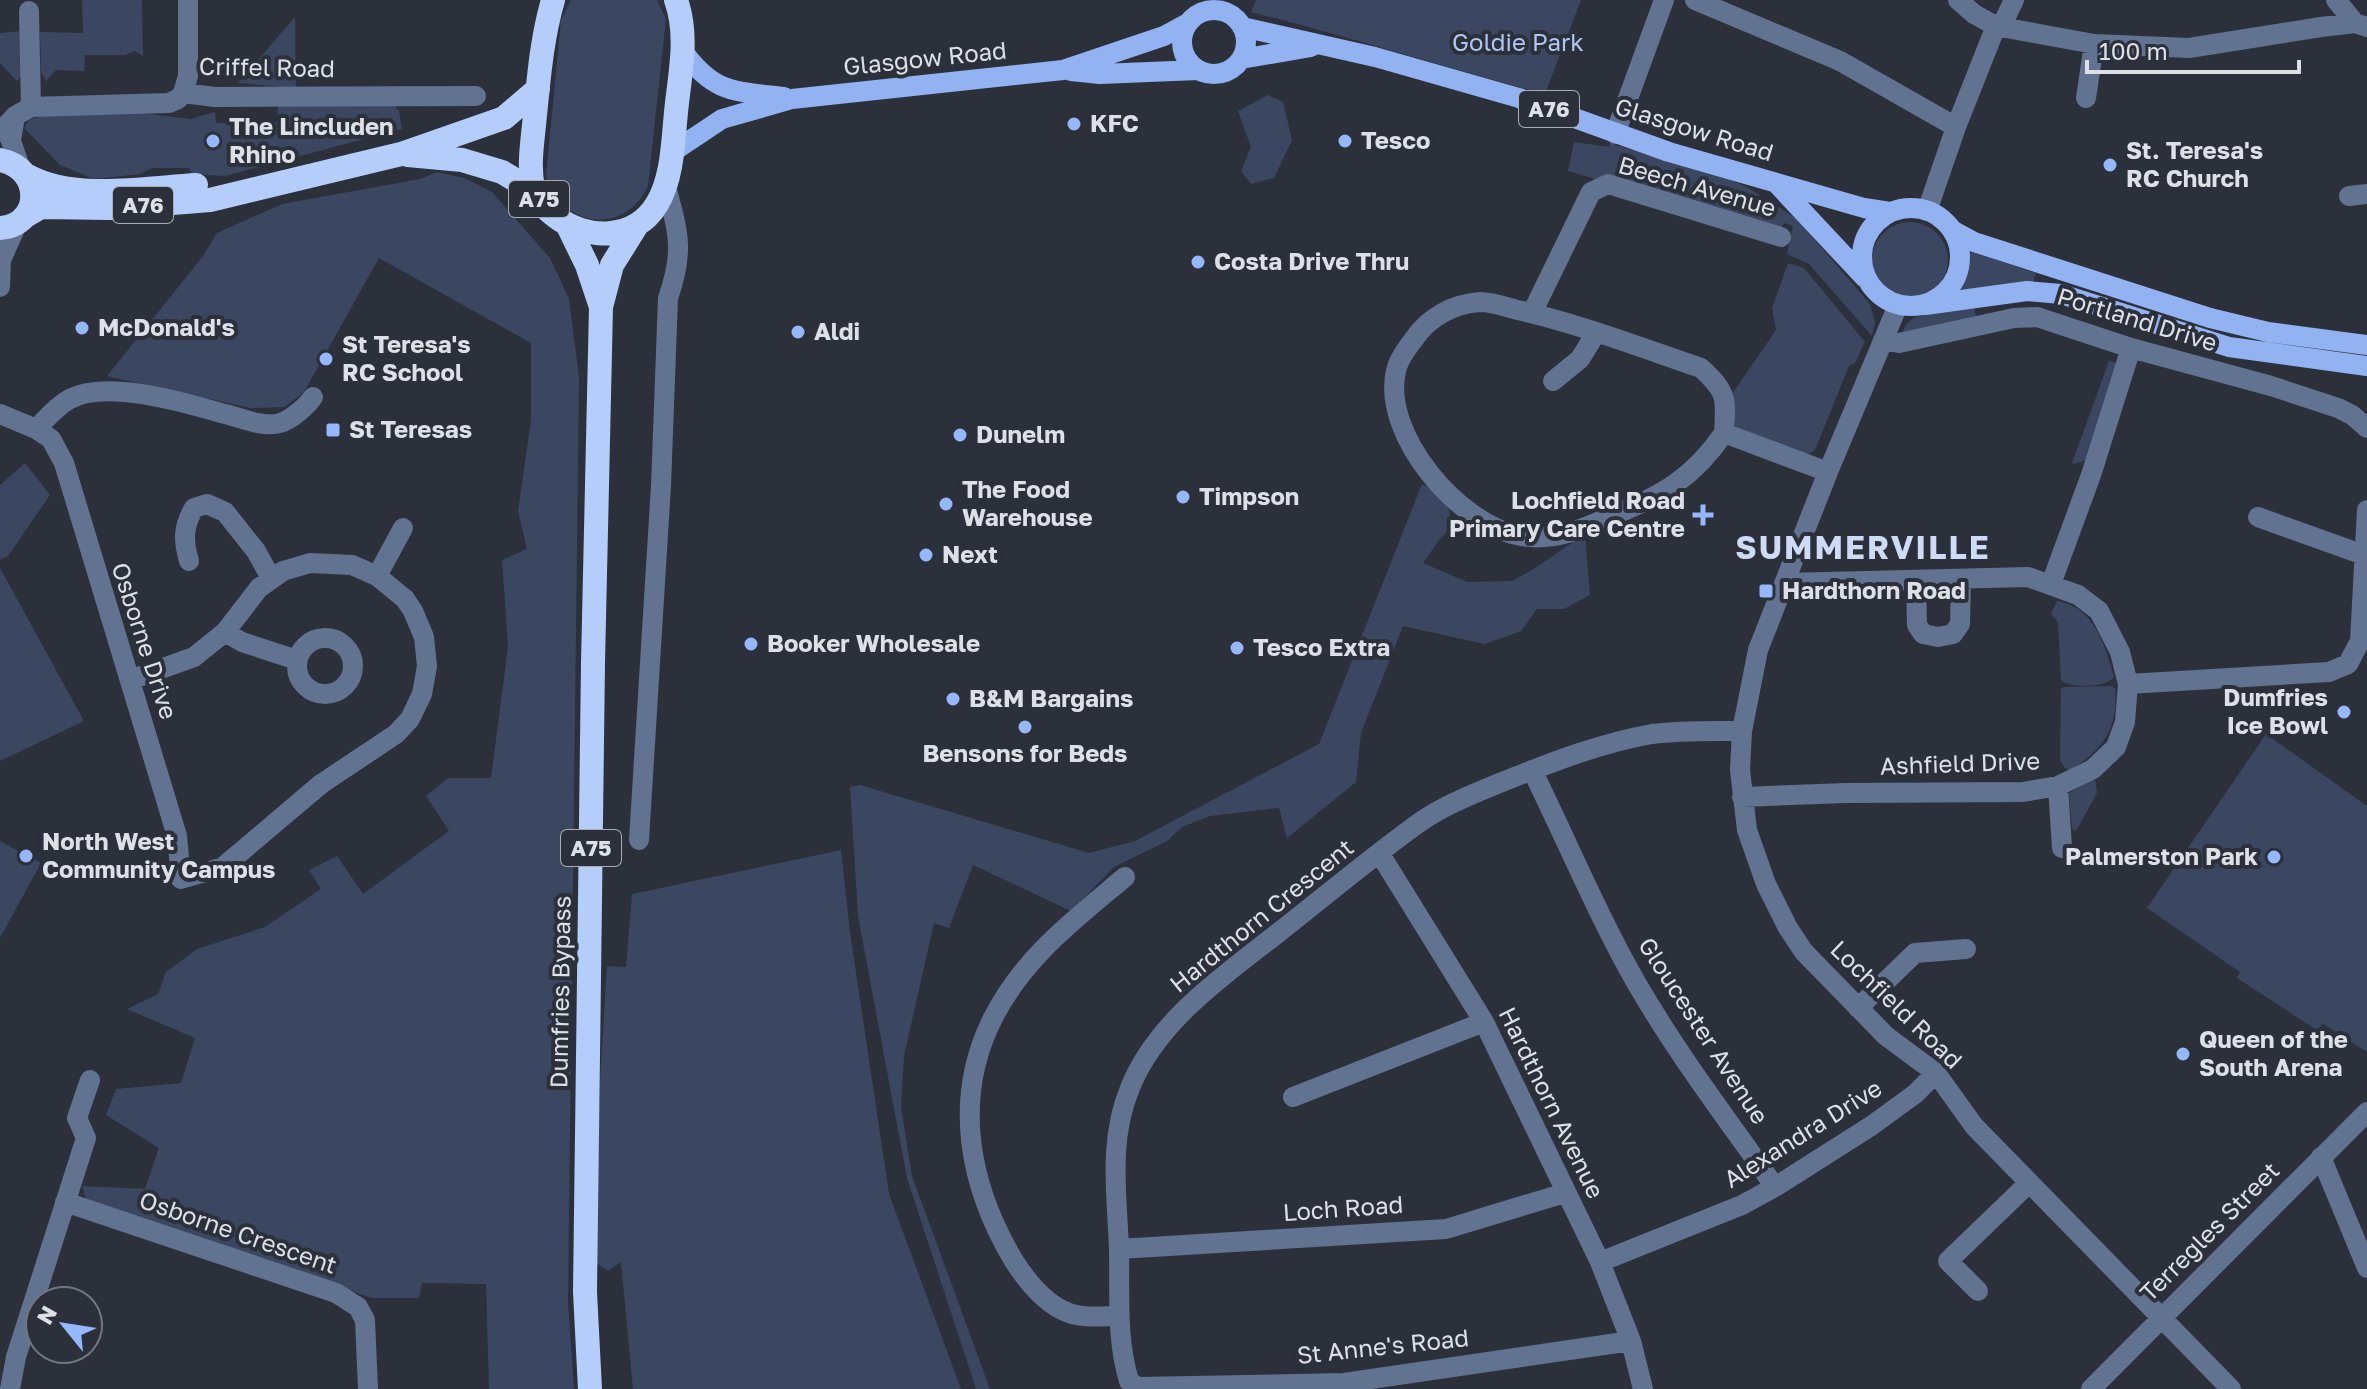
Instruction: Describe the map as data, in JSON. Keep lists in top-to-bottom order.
{
  "streets": {
    "highway": ["A76", "A75", "Dumfries Bypass"],
    "main road": ["Glasgow Road"],
    "street": [
      "Criffel Road",
      "Beech Avenue",
      "Portland Drive",
      "Osborne Drive",
      "Ashfield Drive",
      "Hardthorn Crescent",
      "Lochfield Road",
      "Gloucester Avenue",
      "Hardthorn Avenue",
      "Alexandra Drive",
      "Loch Road",
      "Terregles Street",
      "Osborne Crescent",
      "St Anne's Road"
    ]
  },
  "crossings": [
    ["Glasgow Road", "A76"],
    ["Glasgow Road", "A75"],
    ["Glasgow Road", "Lochfield Road"],
    ["A76", "A75"],
    ["A76", "Lochfield Road"],
    ["A75", "Dumfries Bypass"],
    ["Portland Drive", "Lochfield Road"],
    ["Ashfield Drive", "Lochfield Road"],
    ["Hardthorn Crescent", "Lochfield Road"],
    ["Hardthorn Crescent", "Gloucester Avenue"],
    ["Hardthorn Crescent", "Hardthorn Avenue"],
    ["Hardthorn Crescent", "Loch Road"],
    ["Hardthorn Crescent", "St Anne's Road"],
    ["Lochfield Road", "Alexandra Drive"],
    ["Lochfield Road", "Terregles Street"],
    ["Gloucester Avenue", "Alexandra Drive"],
    ["Hardthorn Avenue", "Alexandra Drive"],
    ["Hardthorn Avenue", "Loch Road"],
    ["Hardthorn Avenue", "St Anne's Road"]
  ],
  "districts": ["SUMMERVILLE"],
  "parks": ["Goldie Park"],
  "places": {
    "other": [
      "KFC",
      "The Lincluden Rhino",
      "Tesco",
      "St. Teresa's RC Church",
      "Costa Drive Thru",
      "McDonald's",
      "Aldi",
      "St Teresa's RC School",
      "Dunelm",
      "Timpson",
      "The Food Warehouse",
      "Next",
      "Booker Wholesale",
      "Tesco Extra",
      "B&M Bargains",
      "Dumfries Ice Bowl",
      "Bensons for Beds",
      "North West Community Campus",
      "Palmerston Park",
      "Queen of the South Arena"
    ],
    "transit": ["St Teresas", "Hardthorn Road"],
    "health": ["Lochfield Road Primary Care Centre"]
  },
  "scale_bar": "100 m",
  "north": "top left"
}
